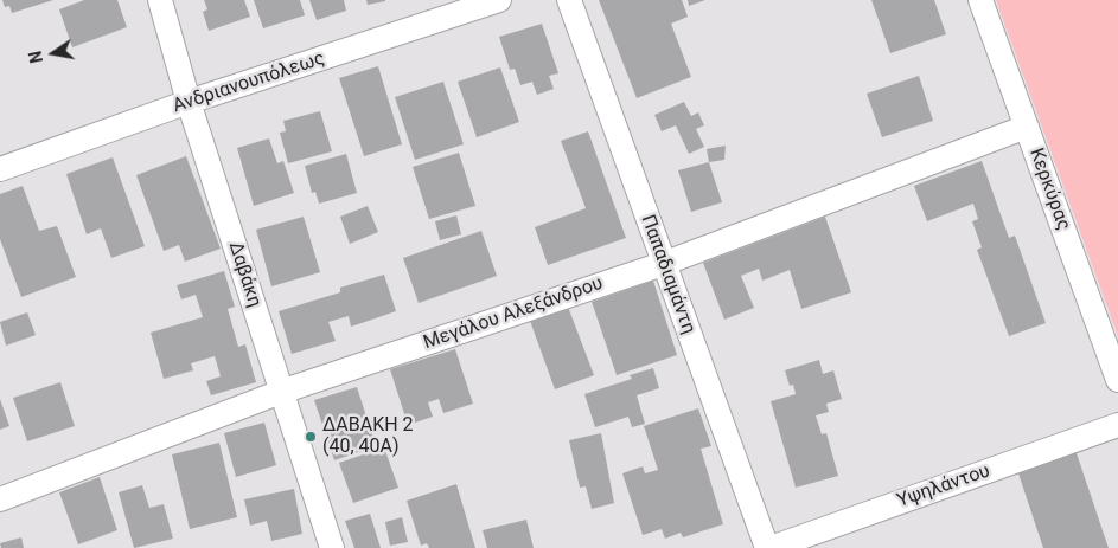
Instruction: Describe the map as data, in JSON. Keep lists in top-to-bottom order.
{
  "streets": {
    "street": [
      "Ανδριανουπόλεως",
      "Κερκύρας",
      "Δαβάκη",
      "Παπαδιαμάντη",
      "Μεγάλου Αλεξάνδρου",
      "Υψηλάντου"
    ]
  },
  "crossings": [
    ["Ανδριανουπόλεως", "Δαβάκη"],
    ["Κερκύρας", "Μεγάλου Αλεξάνδρου"],
    ["Δαβάκη", "Μεγάλου Αλεξάνδρου"],
    ["Παπαδιαμάντη", "Μεγάλου Αλεξάνδρου"],
    ["Παπαδιαμάντη", "Υψηλάντου"]
  ],
  "places": ["ΔΑΒΑΚΗ 2 (40, 40Α)"],
  "north": "left"
}
